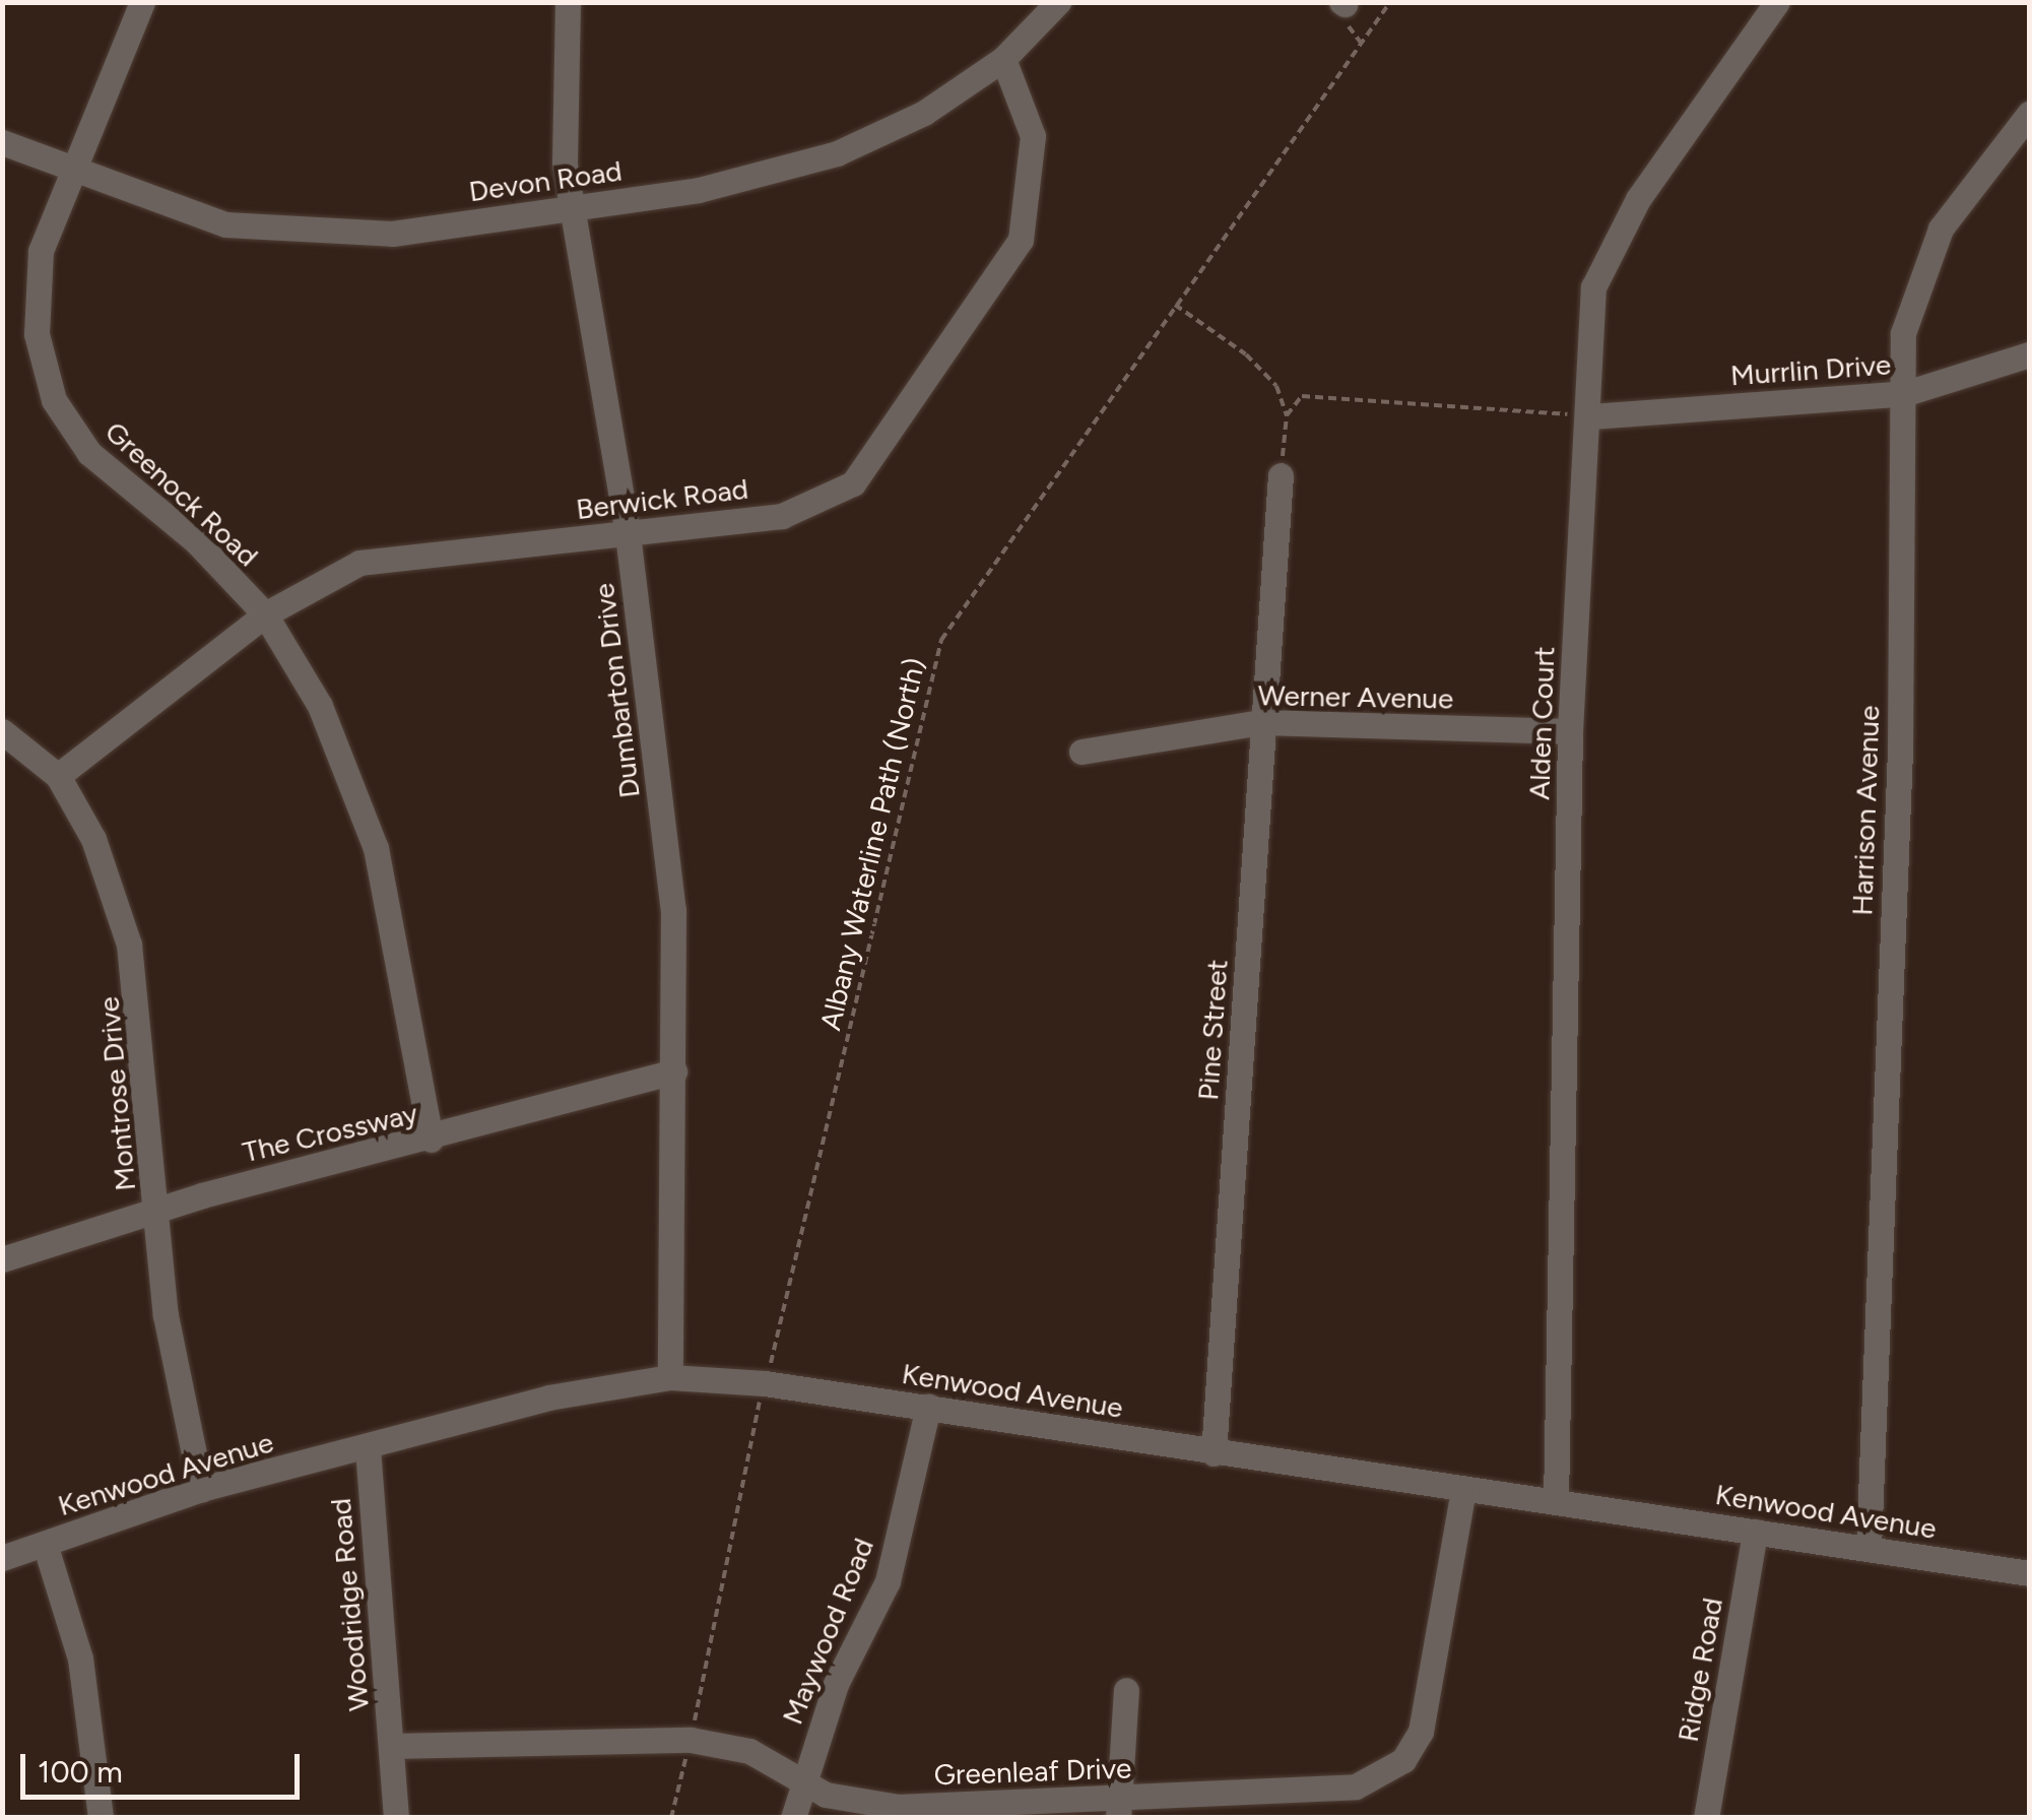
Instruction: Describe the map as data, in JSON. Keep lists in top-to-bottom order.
{
  "streets": {
    "street": [
      "Devon Road",
      "Murrlin Drive",
      "Greenock Road",
      "Berwick Road",
      "Dumbarton Drive",
      "Werner Avenue",
      "Alden Court",
      "Harrison Avenue",
      "Pine Street",
      "Montrose Drive",
      "The Crossway",
      "Kenwood Avenue",
      "Woodridge Road",
      "Maywood Road",
      "Ridge Road",
      "Greenleaf Drive"
    ],
    "path": ["Albany Waterline Path (North)"]
  },
  "crossings": [
    ["Devon Road", "Greenock Road"],
    ["Devon Road", "Berwick Road"],
    ["Devon Road", "Dumbarton Drive"],
    ["Murrlin Drive", "Alden Court"],
    ["Murrlin Drive", "Harrison Avenue"],
    ["Greenock Road", "Berwick Road"],
    ["Greenock Road", "The Crossway"],
    ["Berwick Road", "Dumbarton Drive"],
    ["Berwick Road", "Montrose Drive"],
    ["Dumbarton Drive", "The Crossway"],
    ["Dumbarton Drive", "Kenwood Avenue"],
    ["Werner Avenue", "Alden Court"],
    ["Werner Avenue", "Pine Street"],
    ["Alden Court", "Kenwood Avenue"],
    ["Harrison Avenue", "Kenwood Avenue"],
    ["Albany Waterline Path (North)", "Kenwood Avenue"],
    ["Albany Waterline Path (North)", "Greenleaf Drive"],
    ["Pine Street", "Kenwood Avenue"],
    ["Montrose Drive", "The Crossway"],
    ["Montrose Drive", "Kenwood Avenue"],
    ["Kenwood Avenue", "Woodridge Road"],
    ["Kenwood Avenue", "Maywood Road"],
    ["Kenwood Avenue", "Ridge Road"],
    ["Kenwood Avenue", "Greenleaf Drive"],
    ["Woodridge Road", "Greenleaf Drive"],
    ["Maywood Road", "Greenleaf Drive"]
  ],
  "scale_bar": "100 m"
}
